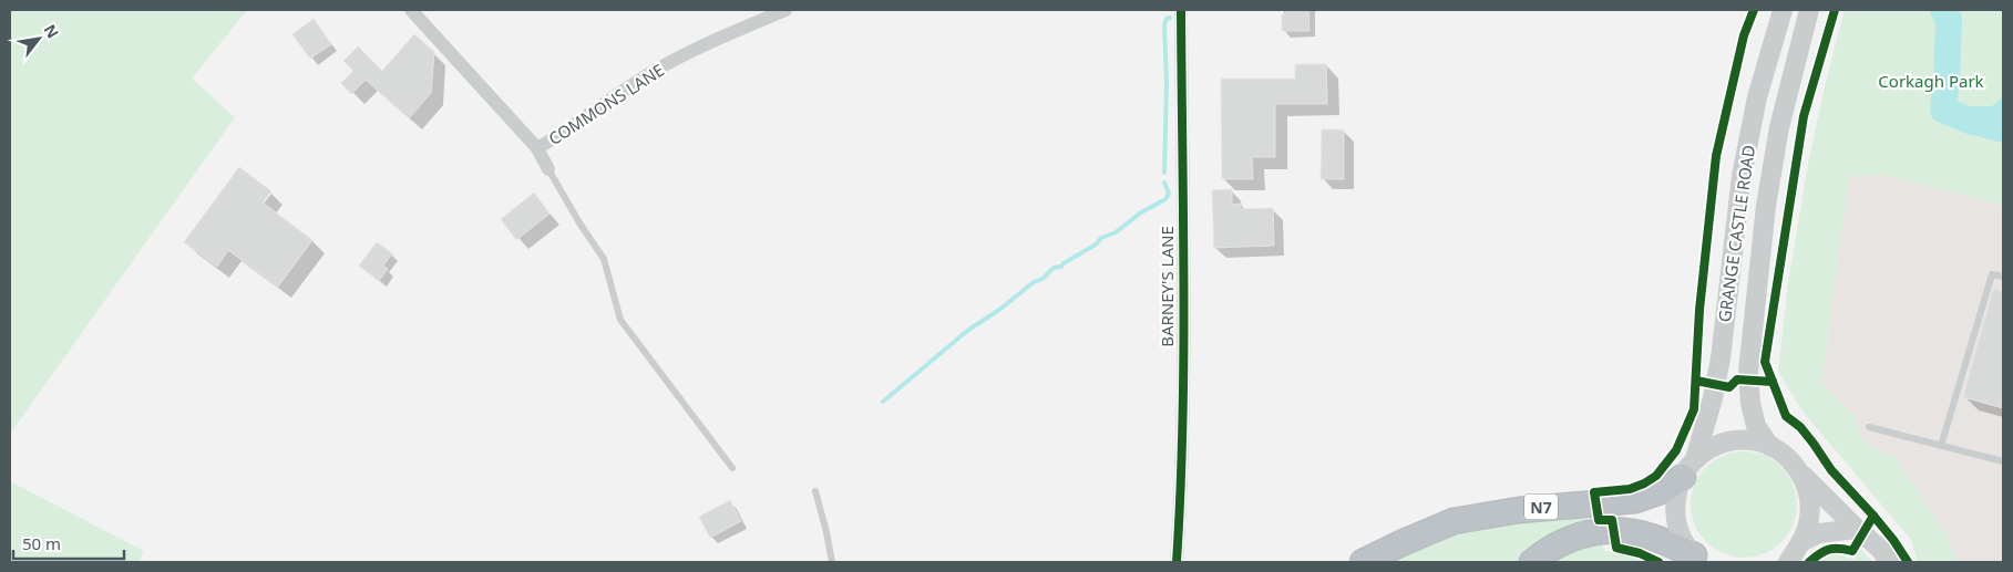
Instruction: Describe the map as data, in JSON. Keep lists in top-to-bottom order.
{
  "streets": {
    "highway": ["N7"],
    "main road": ["GRANGE CASTLE ROAD"],
    "street": ["COMMONS LANE", "BARNEY'S LANE"]
  },
  "crossings": [
    ["GRANGE CASTLE ROAD", "N7"]
  ],
  "parks": ["Corkagh Park"],
  "scale_bar": "50 m",
  "north": "top right"
}
